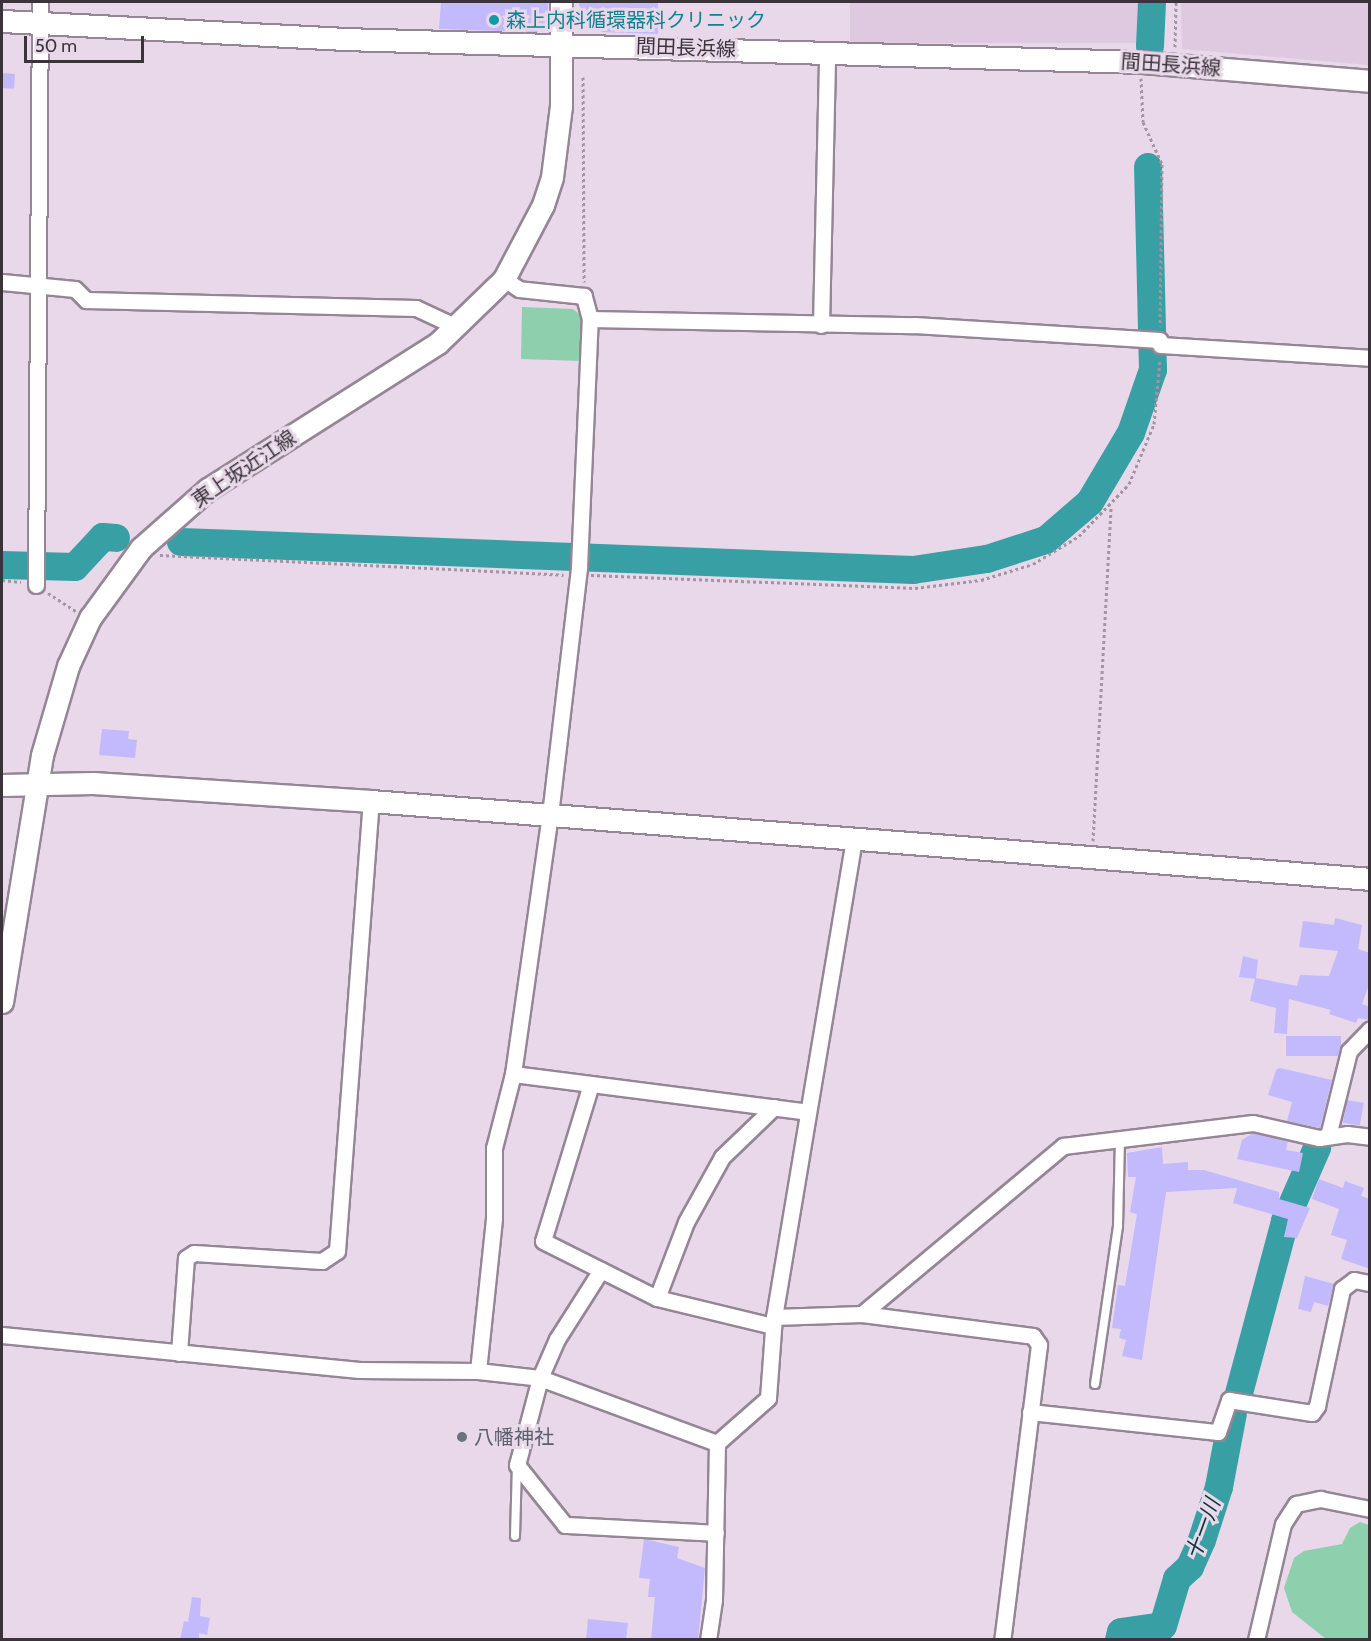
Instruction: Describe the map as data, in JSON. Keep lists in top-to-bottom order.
{
  "streets": {
    "main road": ["間田長浜線", "東上坂近江線"]
  },
  "crossings": [
    ["間田長浜線", "東上坂近江線"]
  ],
  "water": ["十一川"],
  "places": ["森上内科循環器科クリニック", "八幡神社"],
  "scale_bar": "50 m"
}
